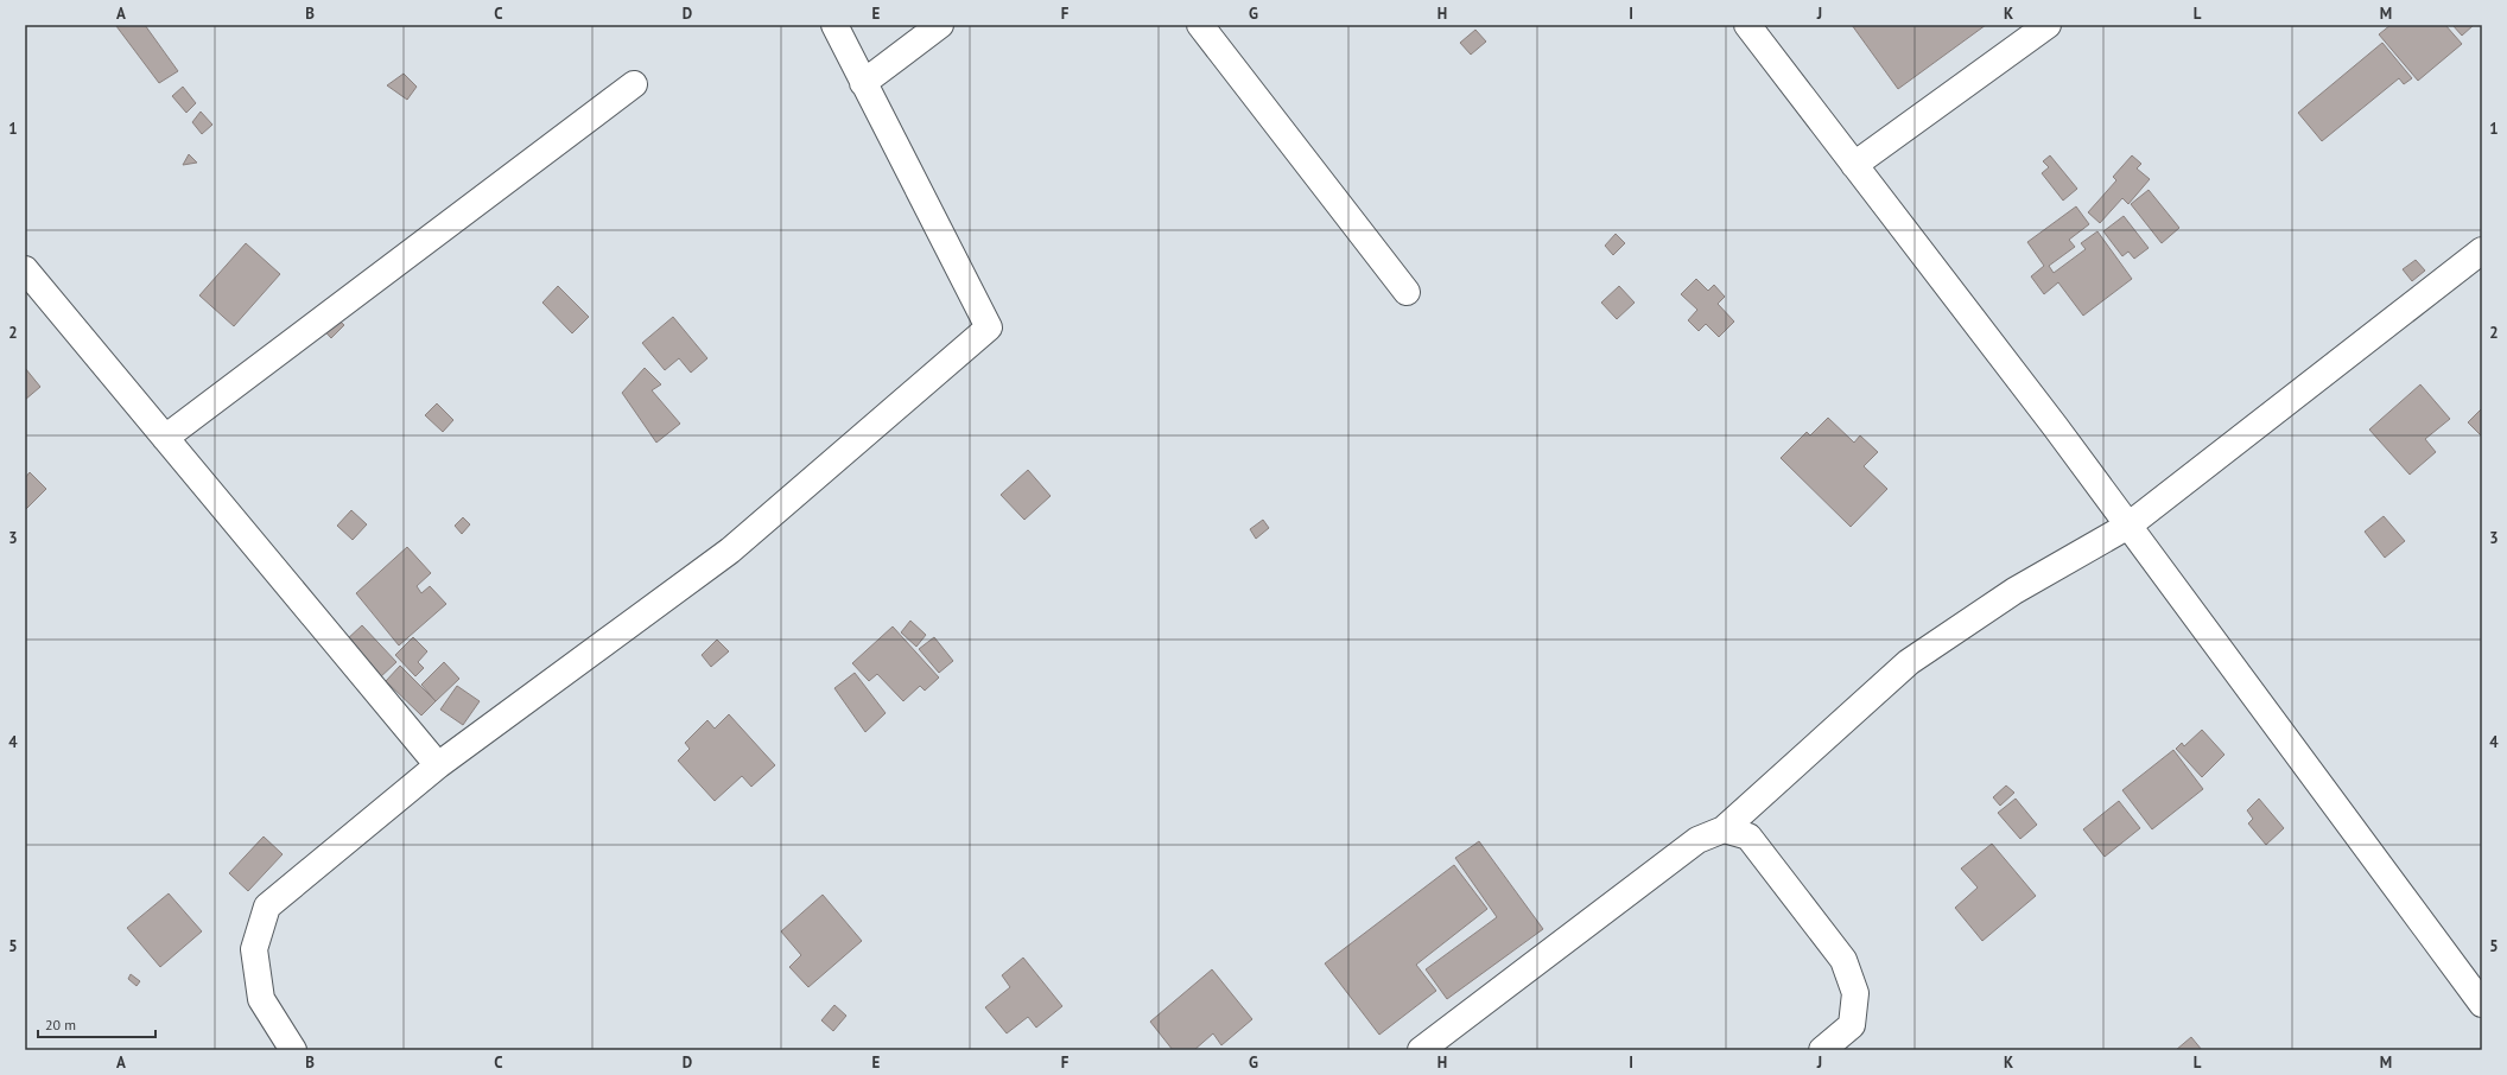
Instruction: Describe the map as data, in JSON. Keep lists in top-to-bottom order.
{
  "scale_bar": "20 m",
  "grid": {
    "columns": [
      "A",
      "B",
      "C",
      "D",
      "E",
      "F",
      "G",
      "H",
      "I",
      "J",
      "K",
      "L",
      "M"
    ],
    "rows": [
      "1",
      "2",
      "3",
      "4",
      "5"
    ]
  }
}
